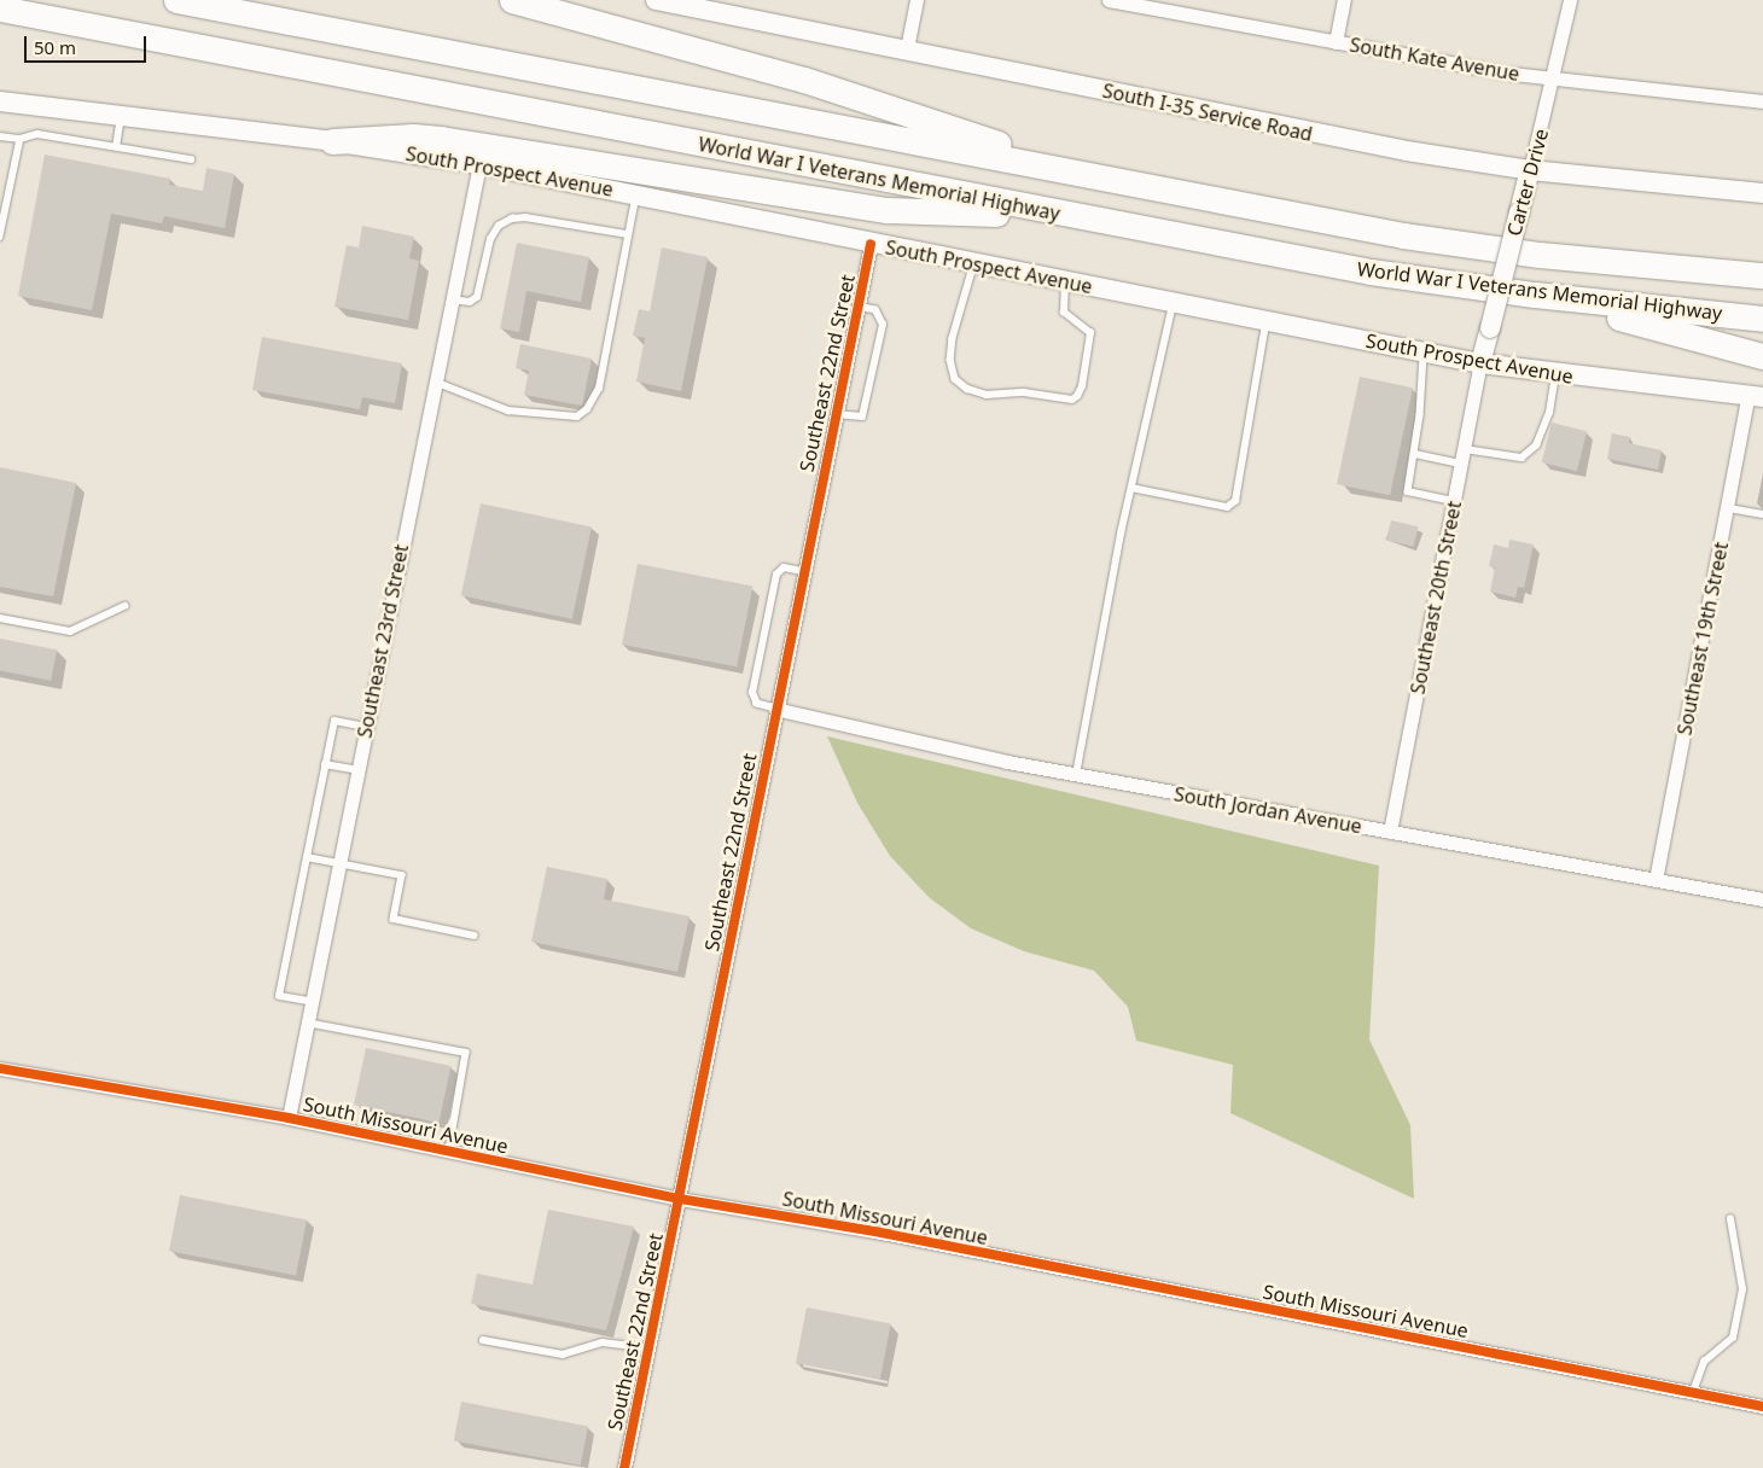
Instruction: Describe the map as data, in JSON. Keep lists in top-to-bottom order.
{
  "streets": {
    "highway": ["World War I Veterans Memorial Highway"],
    "main road": ["South I-35 Service Road", "South Prospect Avenue", "Carter Drive"],
    "street": [
      "South Kate Avenue",
      "Southeast 22nd Street",
      "Southeast 20th Street",
      "Southeast 19th Street",
      "Southeast 23rd Street",
      "South Jordan Avenue",
      "South Missouri Avenue"
    ]
  },
  "crossings": [
    ["South Kate Avenue", "Carter Drive"],
    ["South I-35 Service Road", "Carter Drive"],
    ["South Prospect Avenue", "Carter Drive"],
    ["South Prospect Avenue", "Southeast 22nd Street"],
    ["South Prospect Avenue", "Southeast 20th Street"],
    ["South Prospect Avenue", "Southeast 19th Street"],
    ["South Prospect Avenue", "Southeast 23rd Street"],
    ["Carter Drive", "Southeast 20th Street"],
    ["Southeast 22nd Street", "South Jordan Avenue"],
    ["Southeast 22nd Street", "South Missouri Avenue"],
    ["Southeast 20th Street", "South Jordan Avenue"],
    ["Southeast 19th Street", "South Jordan Avenue"],
    ["Southeast 23rd Street", "South Missouri Avenue"]
  ],
  "scale_bar": "50 m"
}
